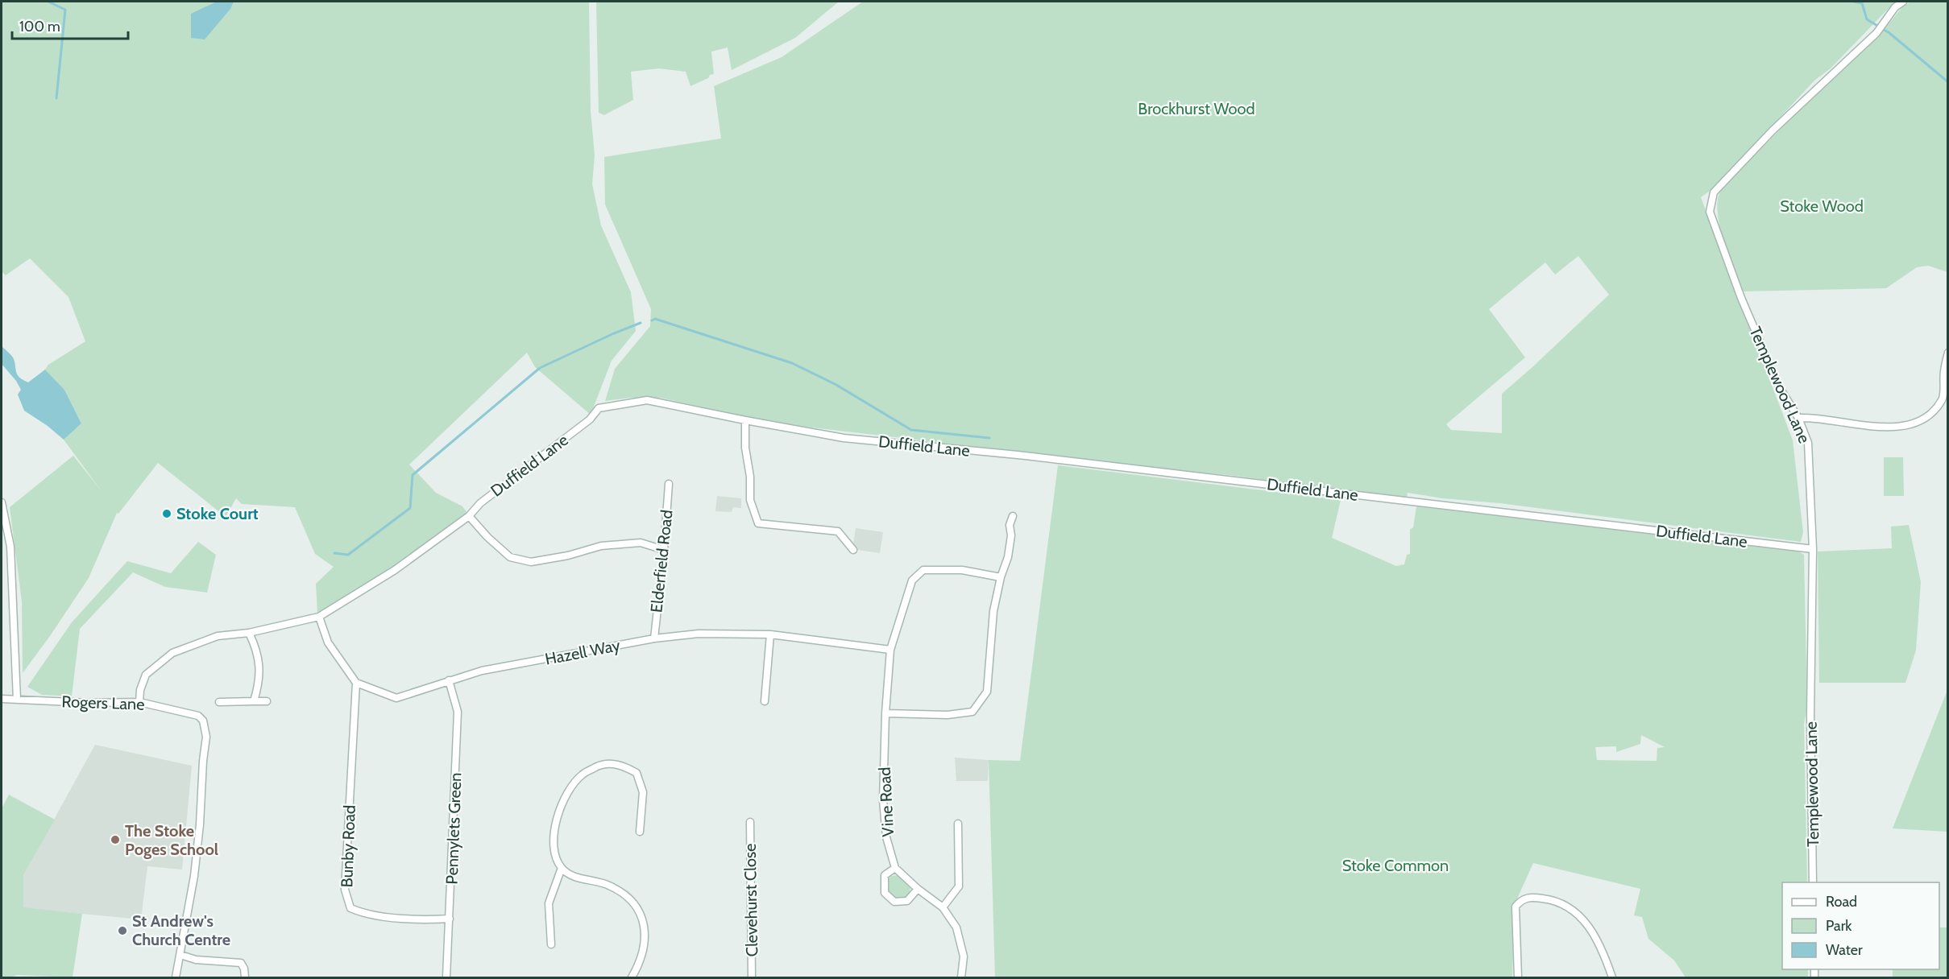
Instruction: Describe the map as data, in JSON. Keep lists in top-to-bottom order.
{
  "streets": {
    "street": [
      "Templewood Lane",
      "Duffield Lane",
      "Elderfield Road",
      "Hazell Way",
      "Rogers Lane",
      "Vine Road",
      "Pennylets Green",
      "Bunby Road",
      "Clevehurst Close"
    ]
  },
  "crossings": [
    ["Templewood Lane", "Duffield Lane"],
    ["Duffield Lane", "Rogers Lane"],
    ["Elderfield Road", "Hazell Way"],
    ["Hazell Way", "Vine Road"],
    ["Hazell Way", "Pennylets Green"],
    ["Hazell Way", "Bunby Road"],
    ["Pennylets Green", "Bunby Road"]
  ],
  "parks": ["Brockhurst Wood", "Stoke Wood", "Stoke Common"],
  "places": ["Stoke Court", "The Stoke Poges School", "St Andrew's Church Centre"],
  "legend": ["Road", "Park", "Water"],
  "scale_bar": "100 m"
}
